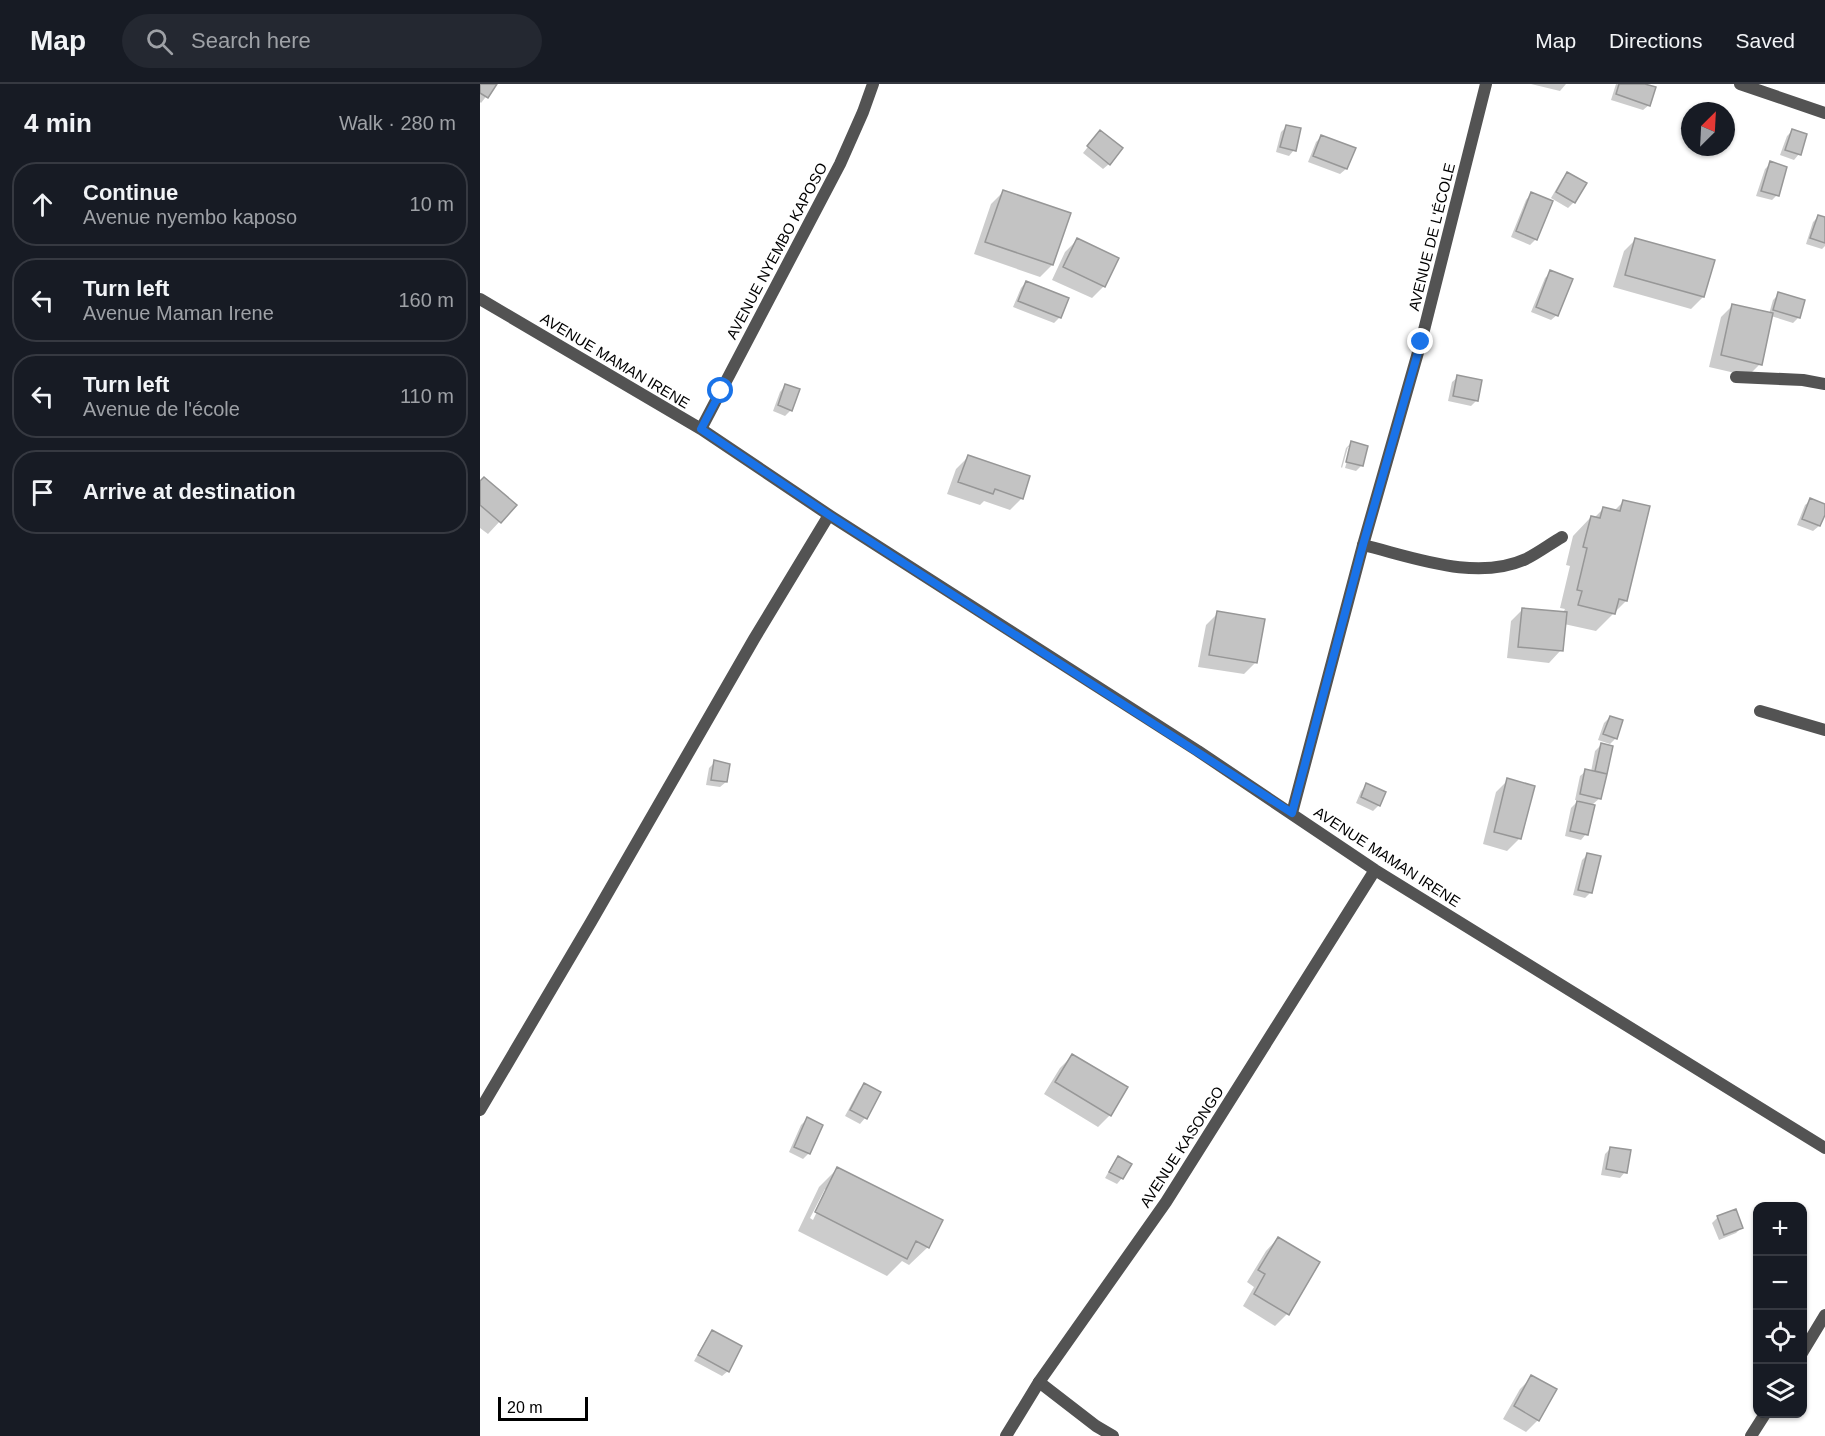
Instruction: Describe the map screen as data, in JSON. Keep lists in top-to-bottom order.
{
  "streets": {
    "street": [
      "AVENUE DE L'ÉCOLE",
      "AVENUE NYEMBO KAPOSO",
      "AVENUE MAMAN IRENE",
      "AVENUE KASONGO"
    ]
  },
  "crossings": [
    ["AVENUE DE L'ÉCOLE", "AVENUE MAMAN IRENE"],
    ["AVENUE NYEMBO KAPOSO", "AVENUE MAMAN IRENE"],
    ["AVENUE MAMAN IRENE", "AVENUE KASONGO"]
  ],
  "scale_bar": "20 m",
  "north": "top right",
  "page": {
    "header": "Map",
    "search": "Search here",
    "nav": ["Map", "Directions", "Saved"],
    "heading": ["4 min", "Walk · 280 m"],
    "list": [
      ["Continue", "Avenue nyembo kaposo", "10 m"],
      ["Turn left", "Avenue Maman Irene", "160 m"],
      ["Turn left", "Avenue de l'école", "110 m"],
      "Arrive at destination"
    ],
    "map_buttons": ["+", "−"],
    "scale": "20 m"
  }
}
